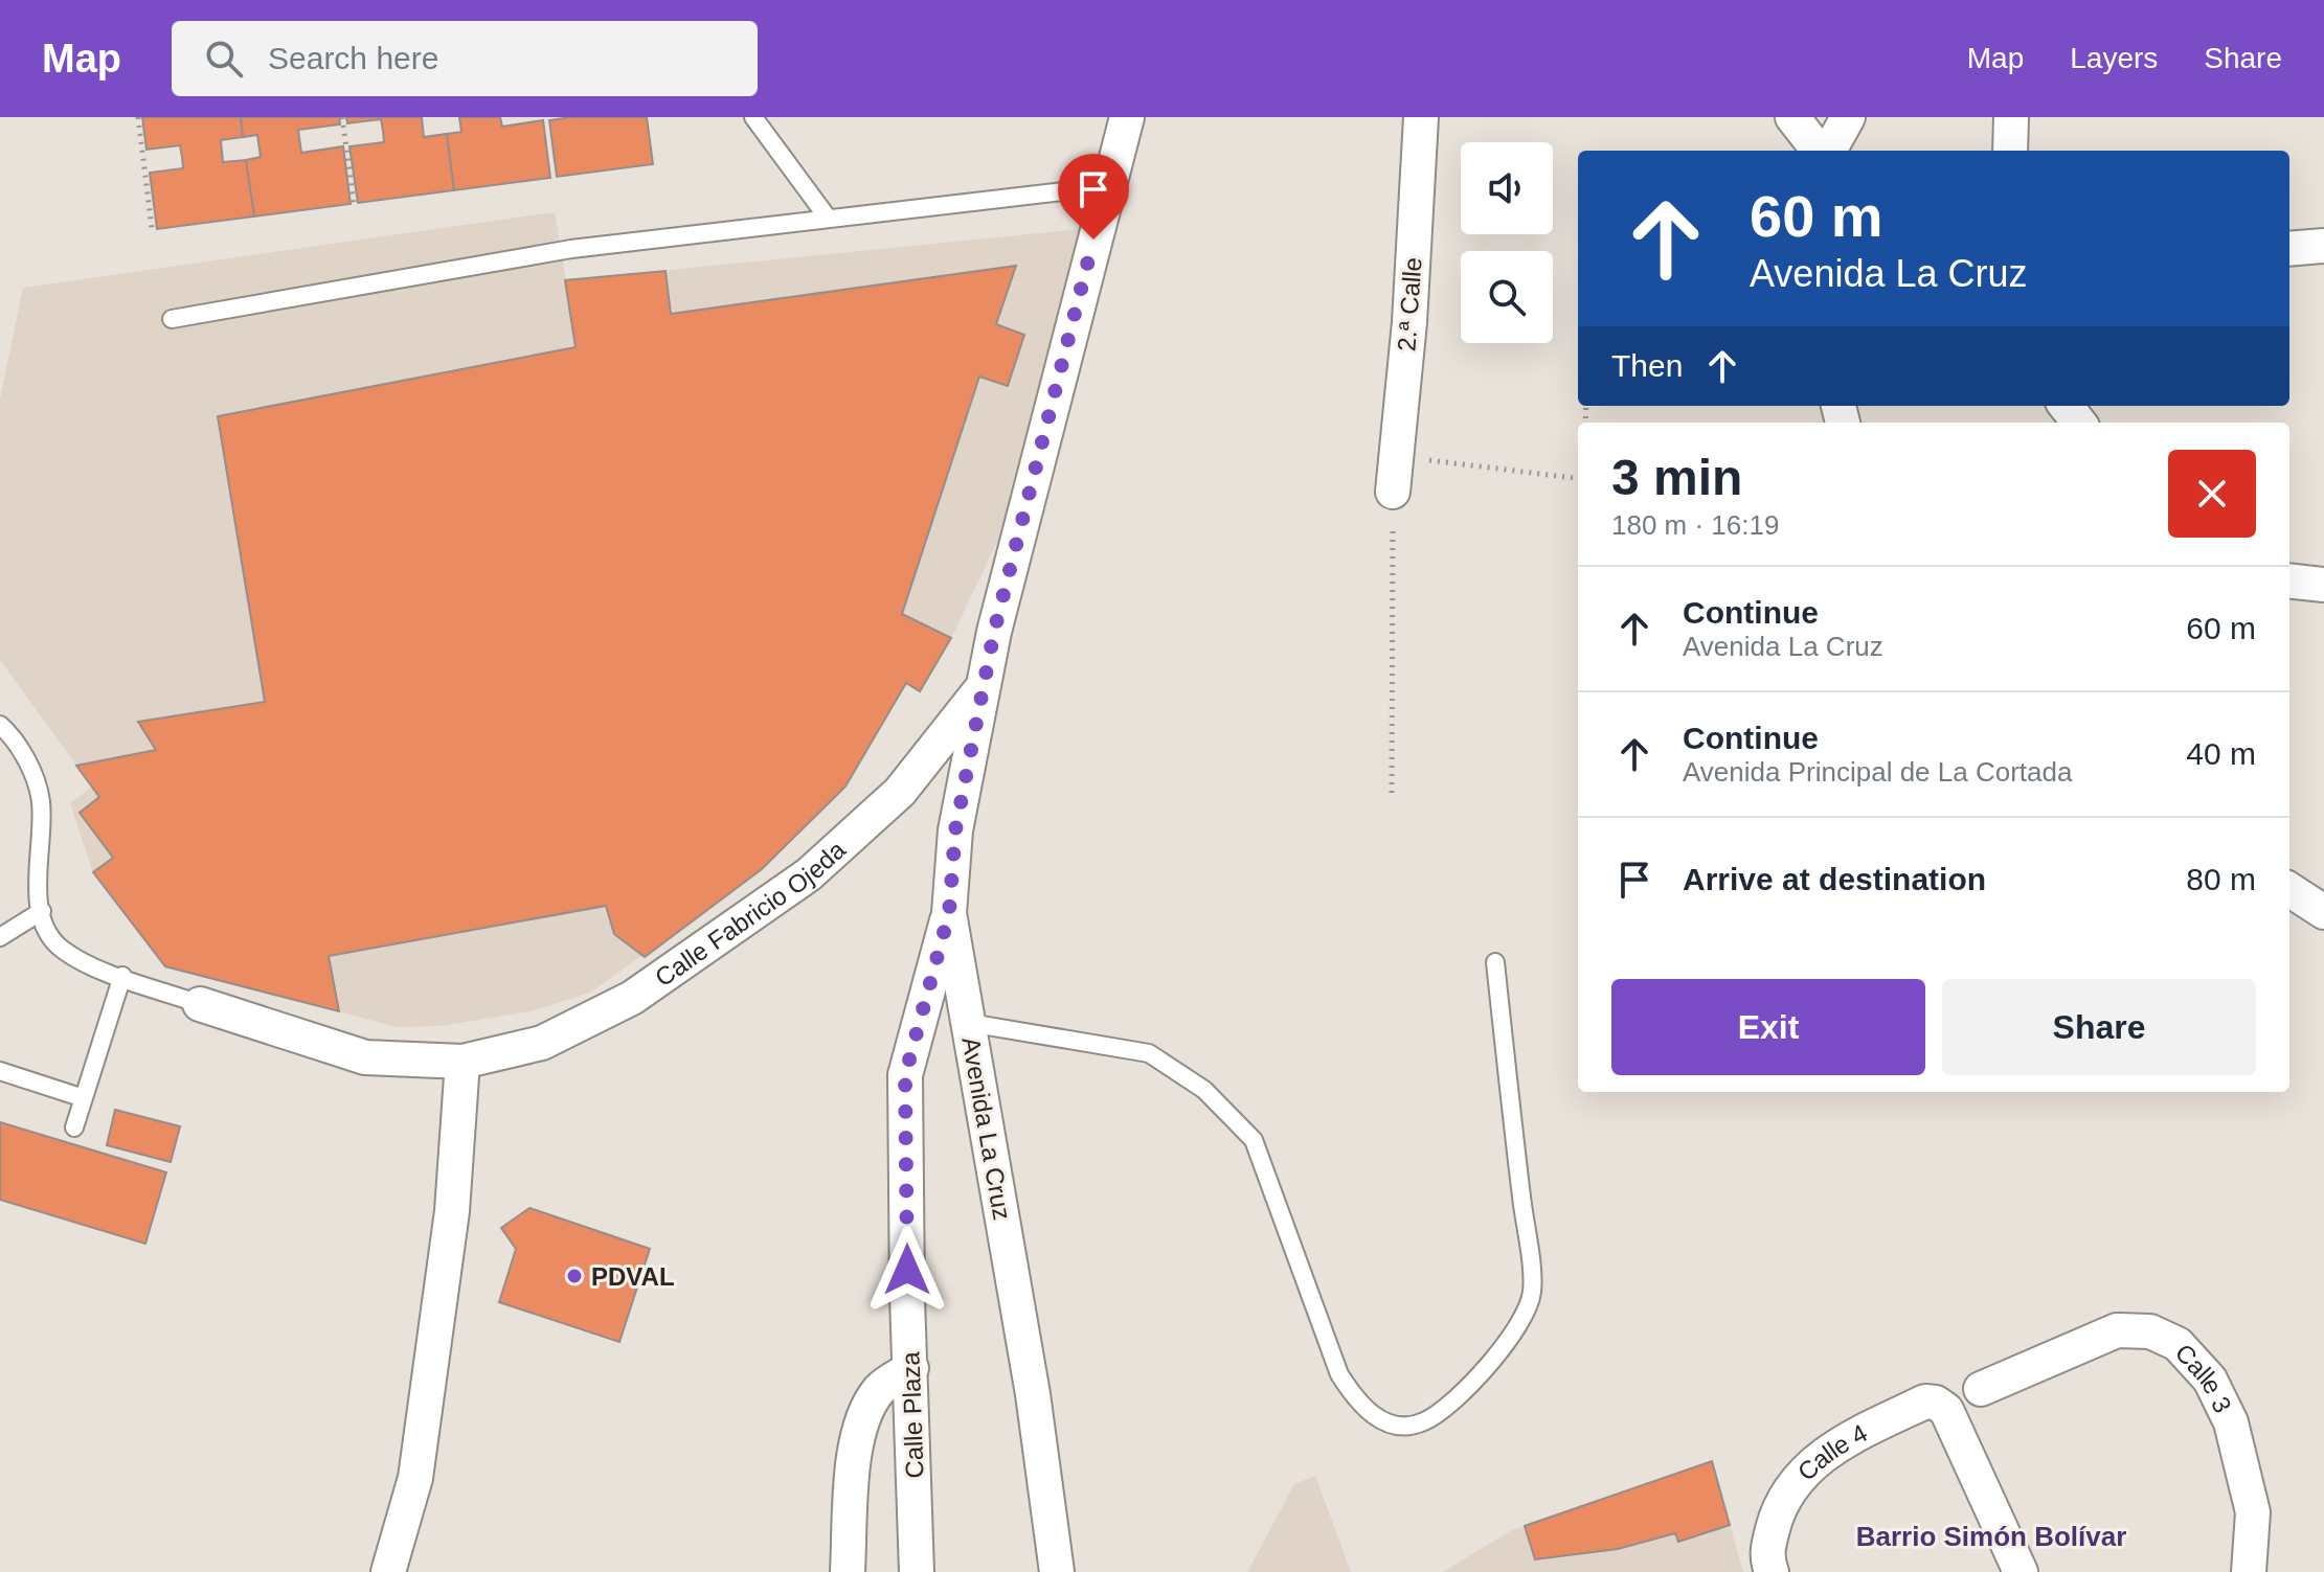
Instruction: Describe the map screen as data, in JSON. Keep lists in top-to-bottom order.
{
  "streets": {
    "street": [
      "2.ª Calle",
      "Calle Fabricio Ojeda",
      "Avenida La Cruz",
      "Calle 3",
      "Calle Plaza",
      "Calle 4"
    ]
  },
  "crossings": [
    ["Calle Fabricio Ojeda", "Avenida La Cruz"],
    ["Avenida La Cruz", "Calle Plaza"]
  ],
  "districts": ["Barrio Simón Bolívar"],
  "places": ["PDVAL"],
  "page": {
    "header": "Map",
    "search": "Search here",
    "nav": ["Map", "Layers", "Share"],
    "turn": ["60 m", "Avenida La Cruz"],
    "then": "Then",
    "heading": ["3 min", "180 m · 16:19"],
    "list": [
      {
        "name": "Continue",
        "note": "Avenida La Cruz",
        "value": "60 m"
      },
      {
        "name": "Continue",
        "note": "Avenida Principal de La Cortada",
        "value": "40 m"
      },
      {
        "name": "Arrive at destination",
        "value": "80 m"
      }
    ],
    "buttons": ["Exit", "Share"]
  }
}
